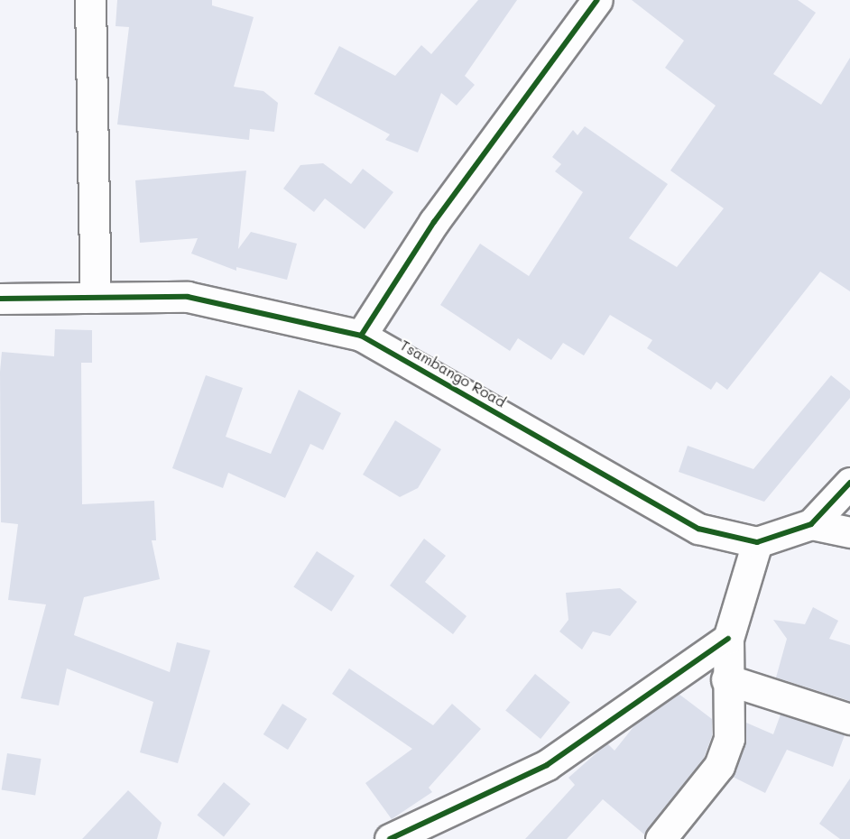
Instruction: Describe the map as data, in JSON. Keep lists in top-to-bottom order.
{
  "streets": {
    "street": ["Tsambango Road"]
  }
}
